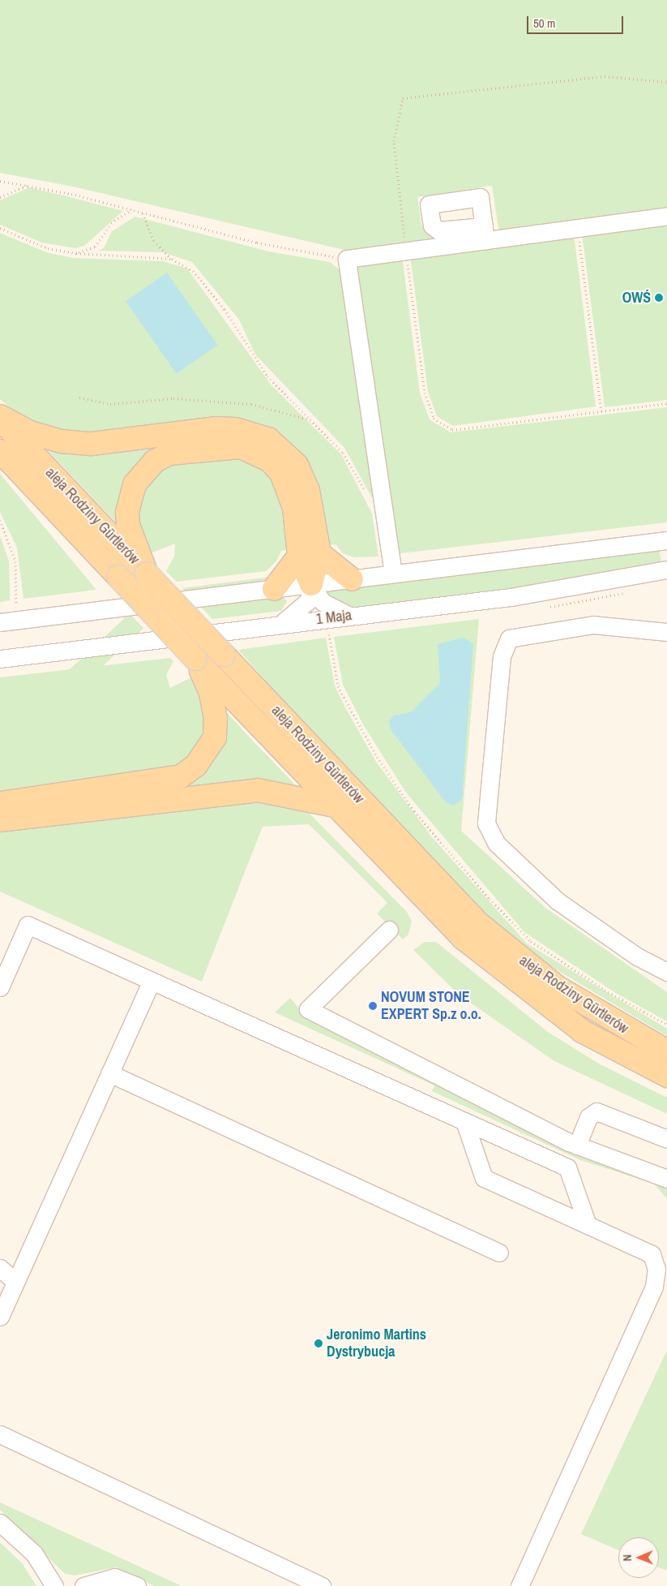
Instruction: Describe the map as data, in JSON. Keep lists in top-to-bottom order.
{
  "streets": {
    "main road": ["aleja Rodziny Gürtlerów"],
    "street": ["1 Maja"]
  },
  "places": ["OWŚ", "NOVUM STONE EXPERT Sp.z o.o.", "Jeronimo Martins Dystrybucja"],
  "scale_bar": "50 m",
  "north": "left"
}
